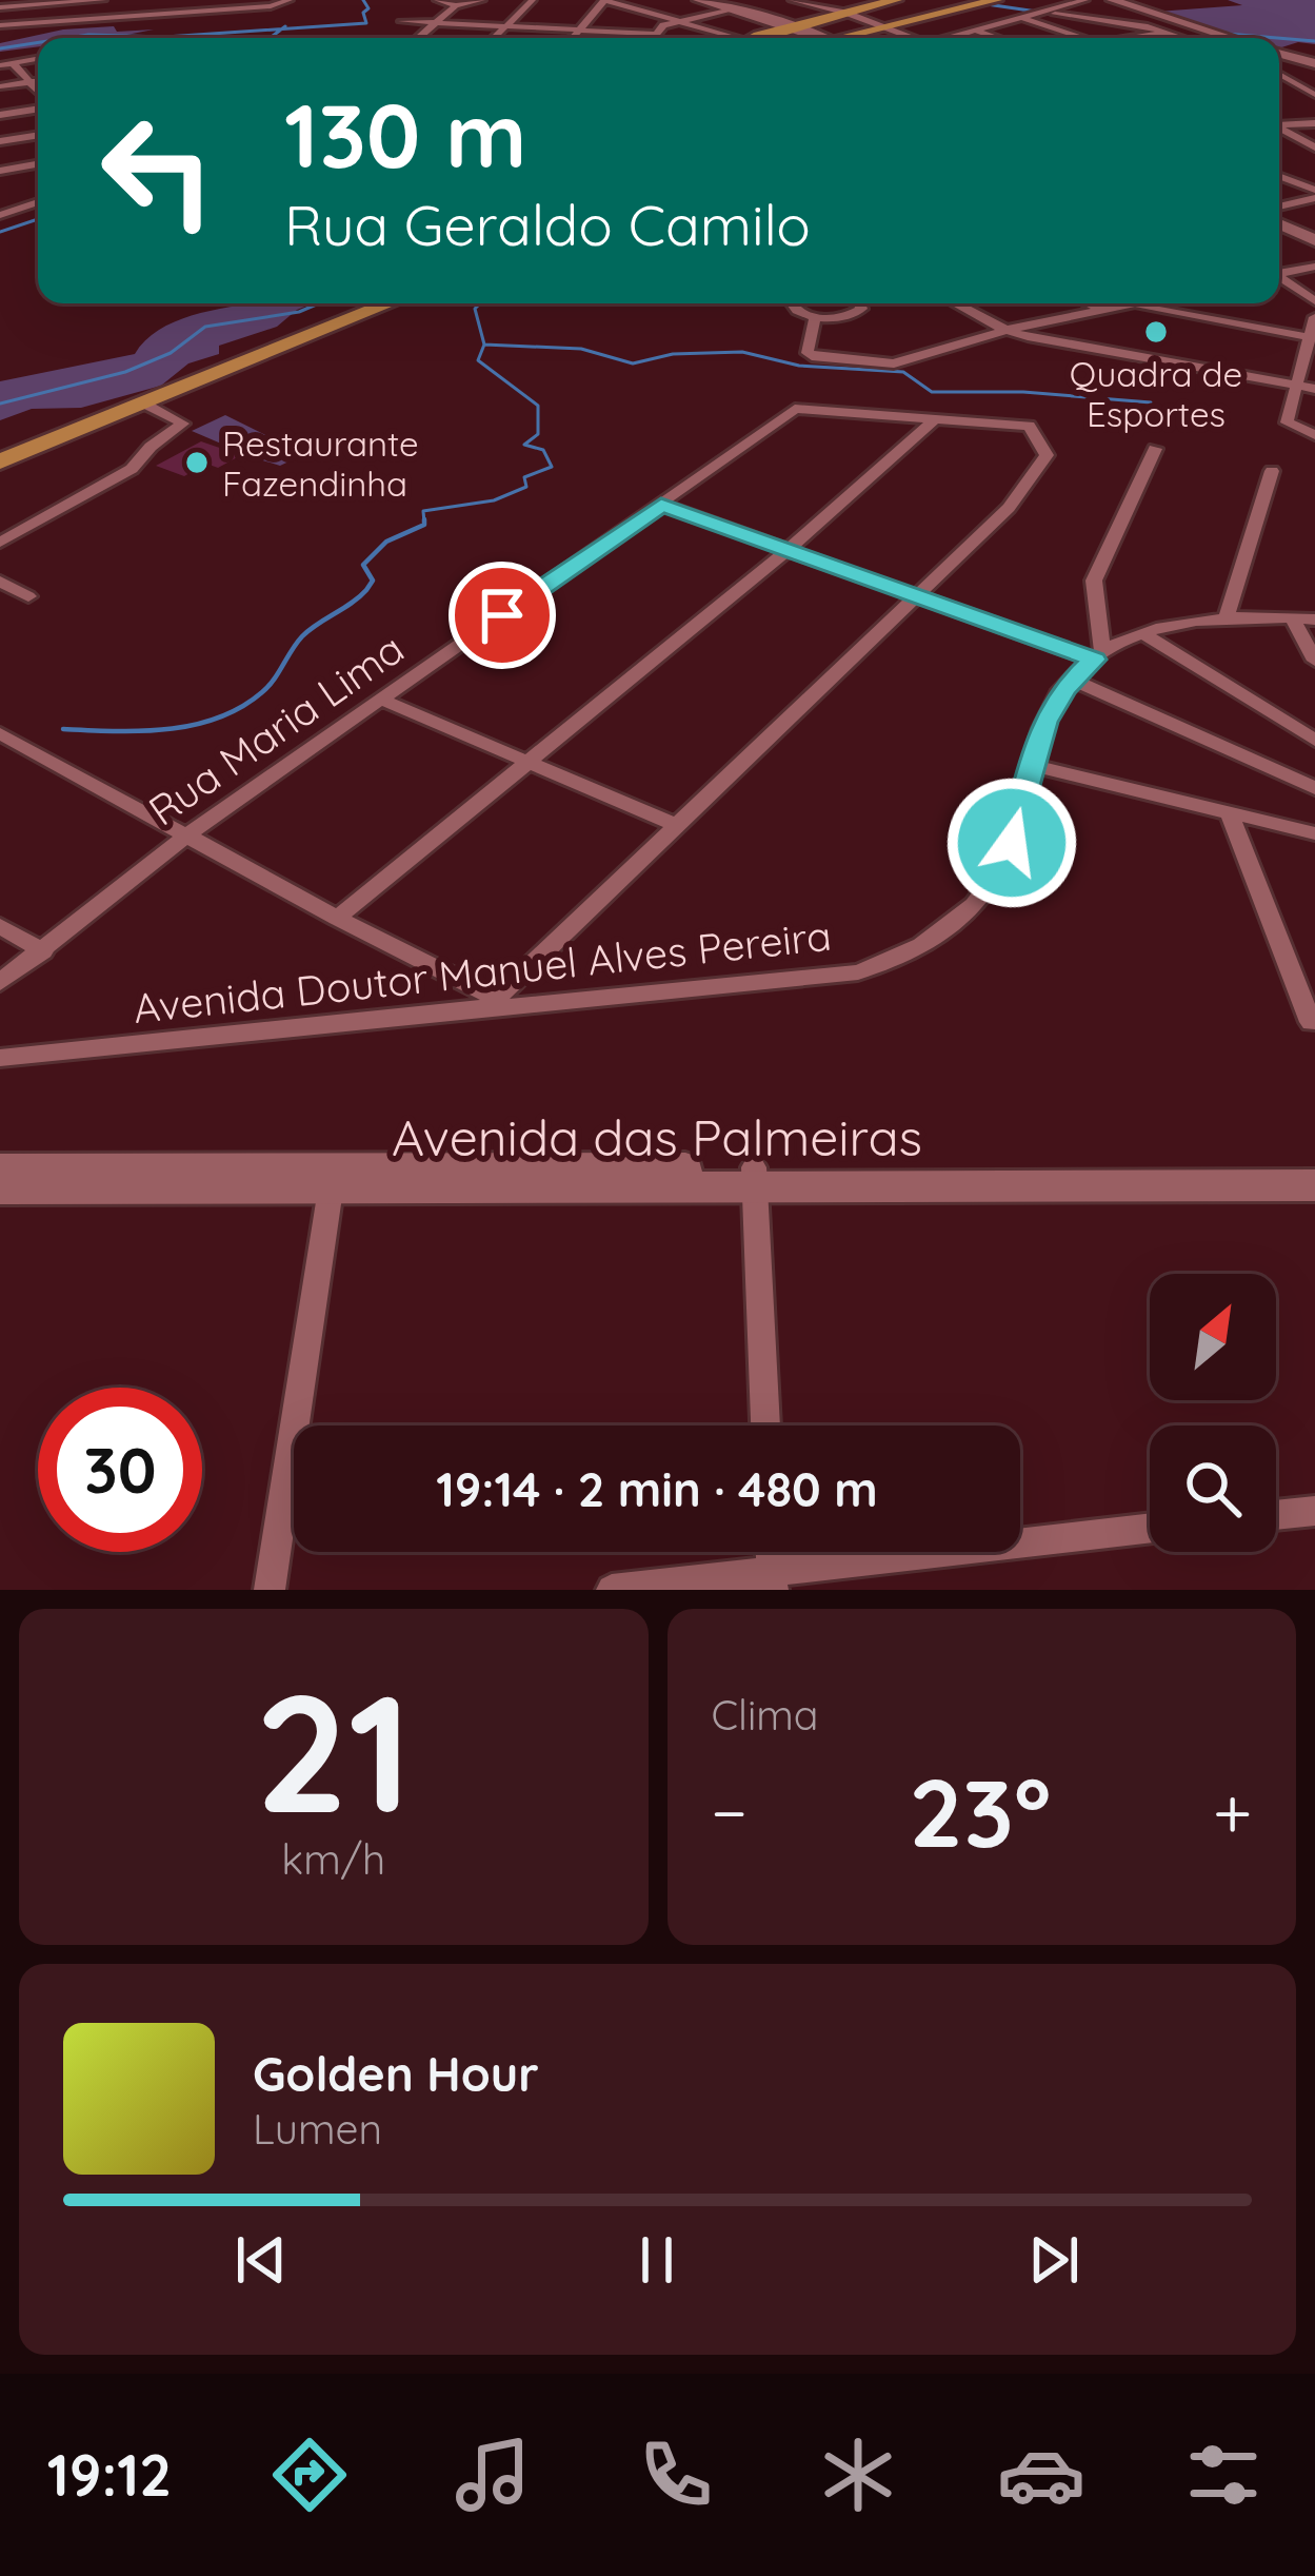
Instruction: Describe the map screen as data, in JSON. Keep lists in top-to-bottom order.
{
  "streets": {
    "main road": ["Avenida das Palmeiras"],
    "street": ["Rua Maria Lima", "Avenida Doutor Manuel Alves Pereira"]
  },
  "places": ["Quadra de Esportes", "Restaurante Fazendinha"],
  "north": "top right",
  "page": {
    "turn": ["130 m", "Rua Geraldo Camilo"],
    "limit": "30",
    "trip": "19:14 · 2 min · 480 m",
    "tile": [
      ["21", "km/h"],
      "Clima"
    ],
    "heat": ["−", "23°", "+"],
    "song": ["Golden Hour", "Lumen"],
    "tabs": "19:12"
  }
}
